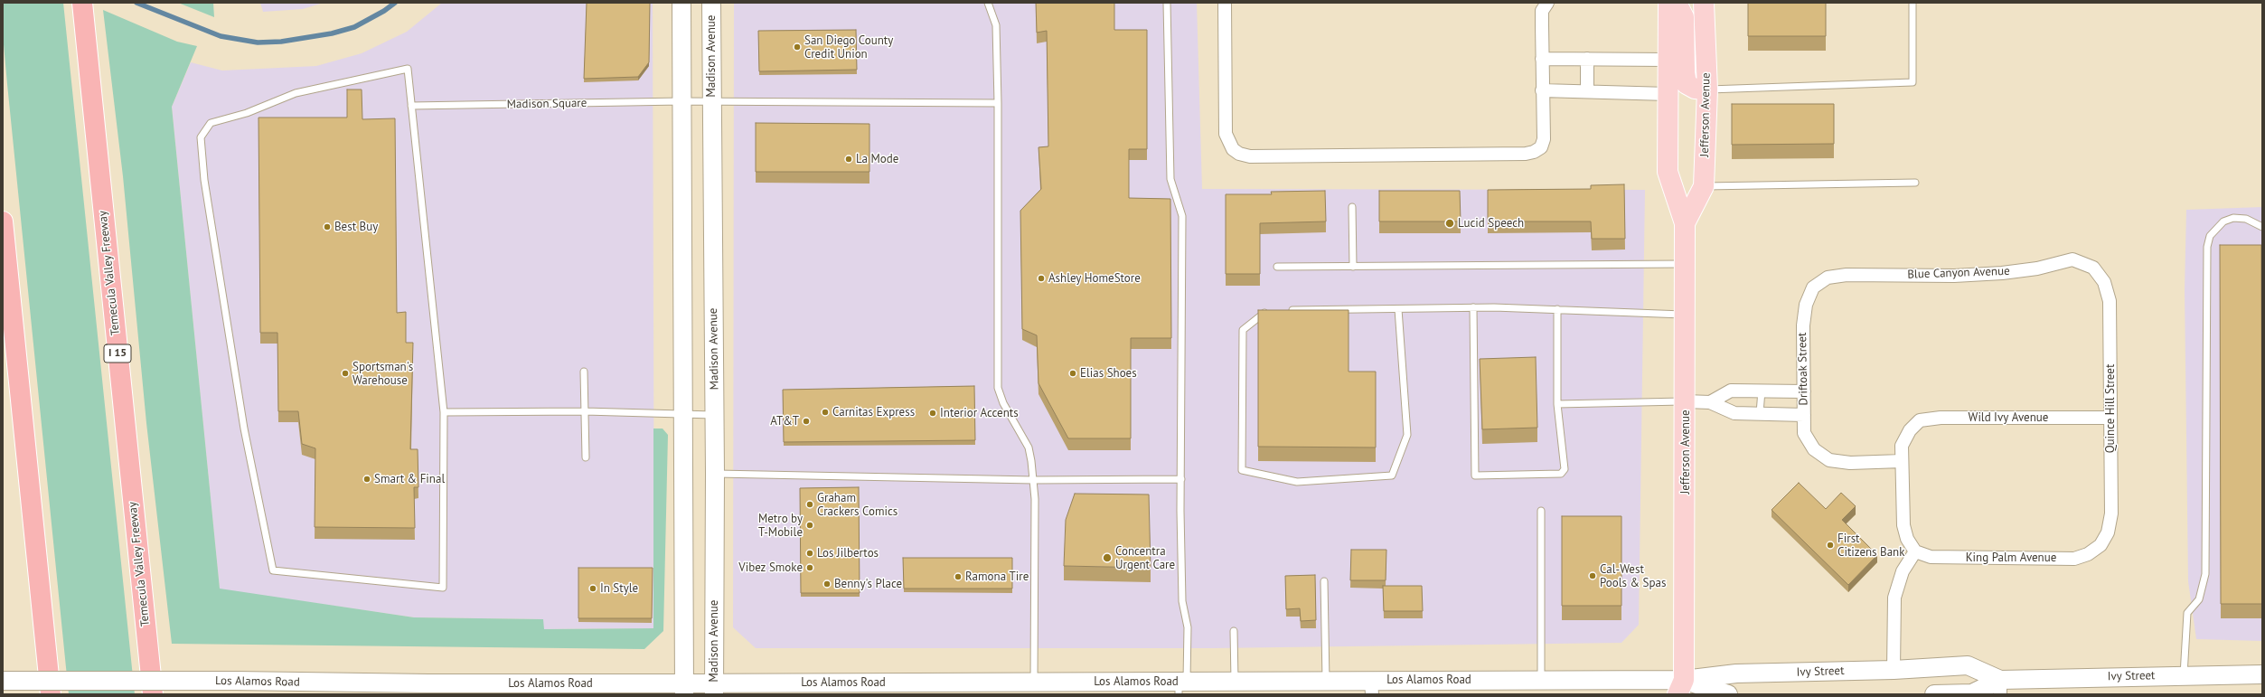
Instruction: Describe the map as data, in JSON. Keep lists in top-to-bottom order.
{
  "streets": {
    "highway": ["Temecula Valley Freeway", "I 15"],
    "main road": [
      "Madison Avenue",
      "Jefferson Avenue",
      "Ivy Street",
      "Los Alamos Road"
    ],
    "street": [
      "Blue Canyon Avenue",
      "Driftoak Street",
      "Quince Hill Street",
      "Wild Ivy Avenue",
      "King Palm Avenue"
    ],
    "lane": ["Madison Square"]
  },
  "crossings": [
    ["Madison Avenue", "Madison Square"],
    ["Madison Avenue", "Los Alamos Road"],
    ["Jefferson Avenue", "Ivy Street"],
    ["Jefferson Avenue", "Los Alamos Road"],
    ["Blue Canyon Avenue", "Driftoak Street"],
    ["Blue Canyon Avenue", "Quince Hill Street"],
    ["Driftoak Street", "Wild Ivy Avenue"],
    ["Quince Hill Street", "Wild Ivy Avenue"],
    ["Quince Hill Street", "King Palm Avenue"],
    ["Ivy Street", "Los Alamos Road"]
  ],
  "places": [
    "San Diego County Credit Union",
    "La Mode",
    "Lucid Speech",
    "Best Buy",
    "Ashley HomeStore",
    "Sportsman's Warehouse",
    "Elias Shoes",
    "Carnitas Express",
    "Interior Accents",
    "AT&T",
    "Smart & Final",
    "Graham Crackers Comics",
    "Metro by T-Mobile",
    "First Citizens Bank",
    "Los Jilbertos",
    "Concentra Urgent Care",
    "Vibez Smoke",
    "Cal-West Pools & Spas",
    "Ramona Tire",
    "Benny's Place",
    "In Style"
  ]
}
